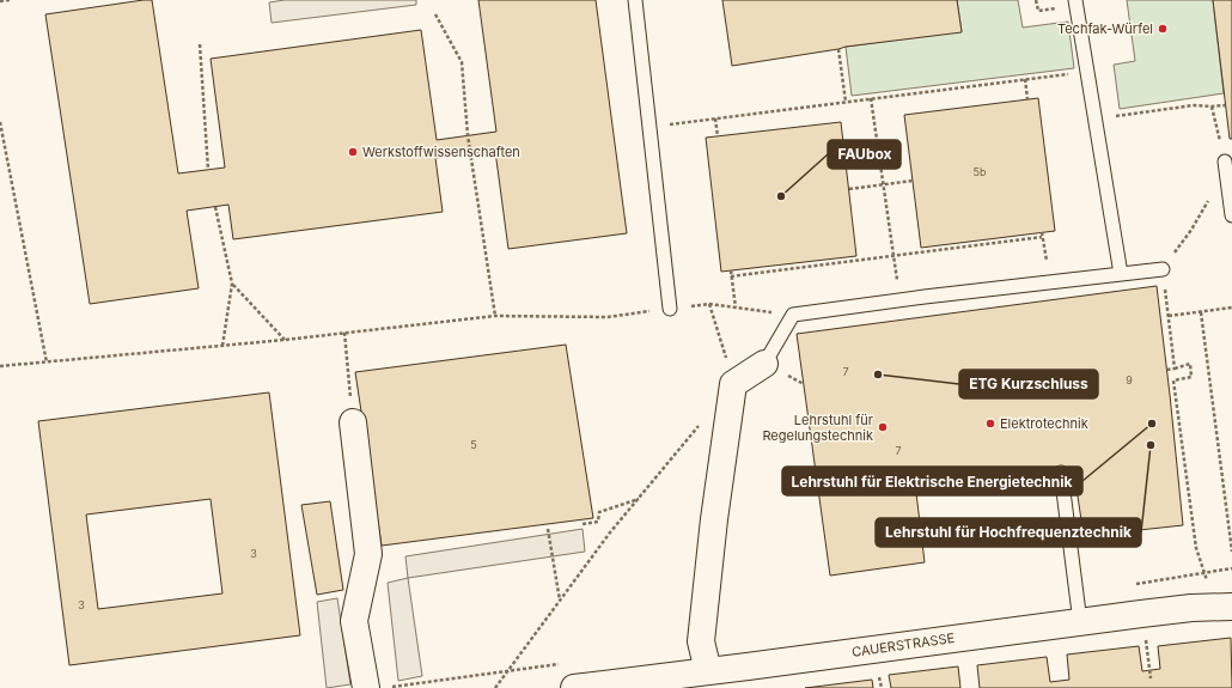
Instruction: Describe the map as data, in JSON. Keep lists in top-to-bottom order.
{
  "streets": {
    "street": ["CAUERSTRASSE"]
  },
  "places": [
    "Techfak-Würfel",
    "Werkstoffwissenschaften",
    "FAUbox",
    "ETG Kurzschluss",
    "Elektrotechnik",
    "Lehrstuhl für Elektrische Energietechnik",
    "Lehrstuhl für Regelungstechnik",
    "Lehrstuhl für Hochfrequenztechnik"
  ],
  "house_numbers": [
    "5b",
    "7",
    "9",
    "5",
    "7",
    "3",
    "3"
  ]
}
